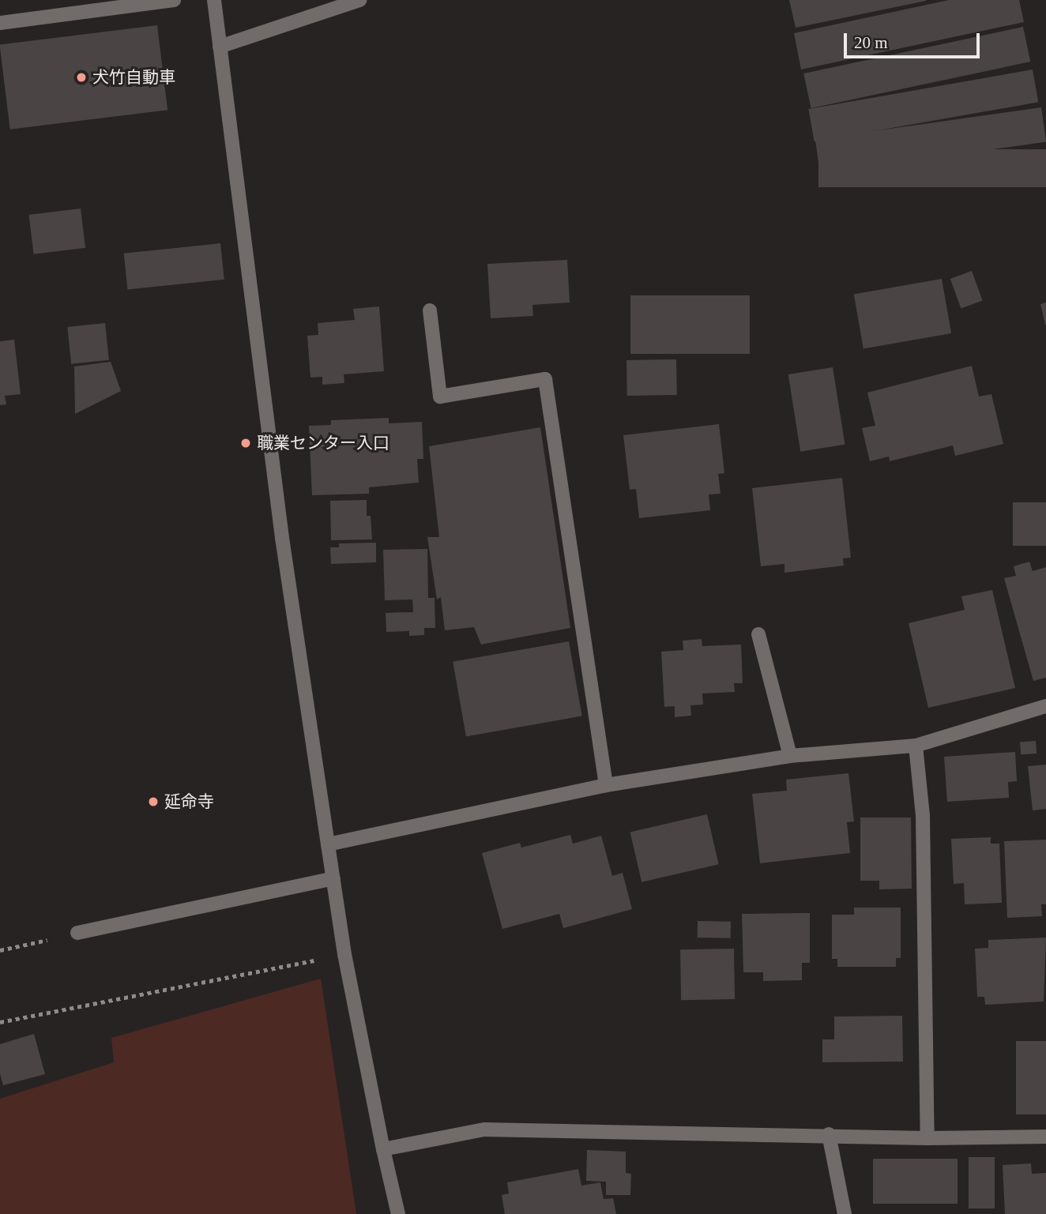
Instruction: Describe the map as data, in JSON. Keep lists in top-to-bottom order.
{
  "places": ["犬竹自動車", "職業センター入口", "延命寺"],
  "scale_bar": "20 m"
}
